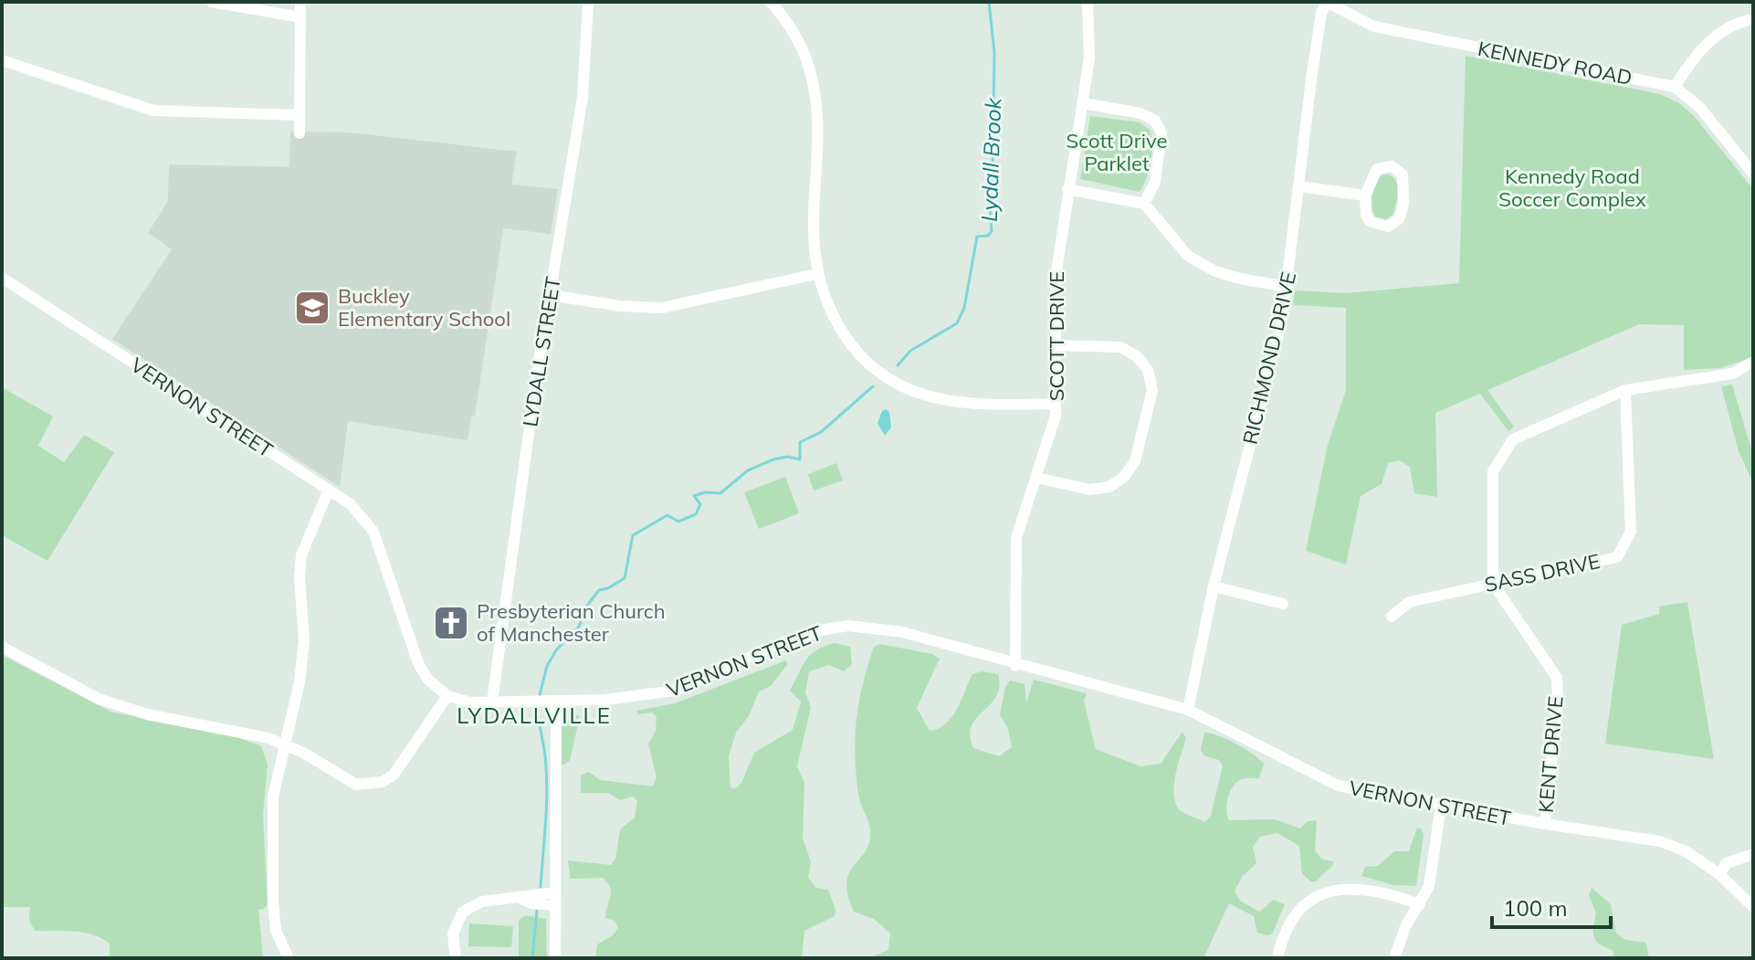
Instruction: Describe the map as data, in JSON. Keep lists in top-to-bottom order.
{
  "streets": {
    "street": [
      "KENNEDY ROAD",
      "SCOTT DRIVE",
      "LYDALL STREET",
      "RICHMOND DRIVE",
      "VERNON STREET",
      "SASS DRIVE",
      "KENT DRIVE"
    ]
  },
  "crossings": [
    ["KENNEDY ROAD", "RICHMOND DRIVE"],
    ["SCOTT DRIVE", "VERNON STREET"],
    ["LYDALL STREET", "VERNON STREET"],
    ["RICHMOND DRIVE", "VERNON STREET"],
    ["VERNON STREET", "KENT DRIVE"],
    ["SASS DRIVE", "KENT DRIVE"]
  ],
  "districts": ["LYDALLVILLE"],
  "water": ["Lydall Brook"],
  "parks": ["Scott Drive Parklet", "Kennedy Road Soccer Complex"],
  "places": {
    "school or university": ["Buckley Elementary School"],
    "church": ["Presbyterian Church of Manchester"]
  },
  "scale_bar": "100 m"
}
